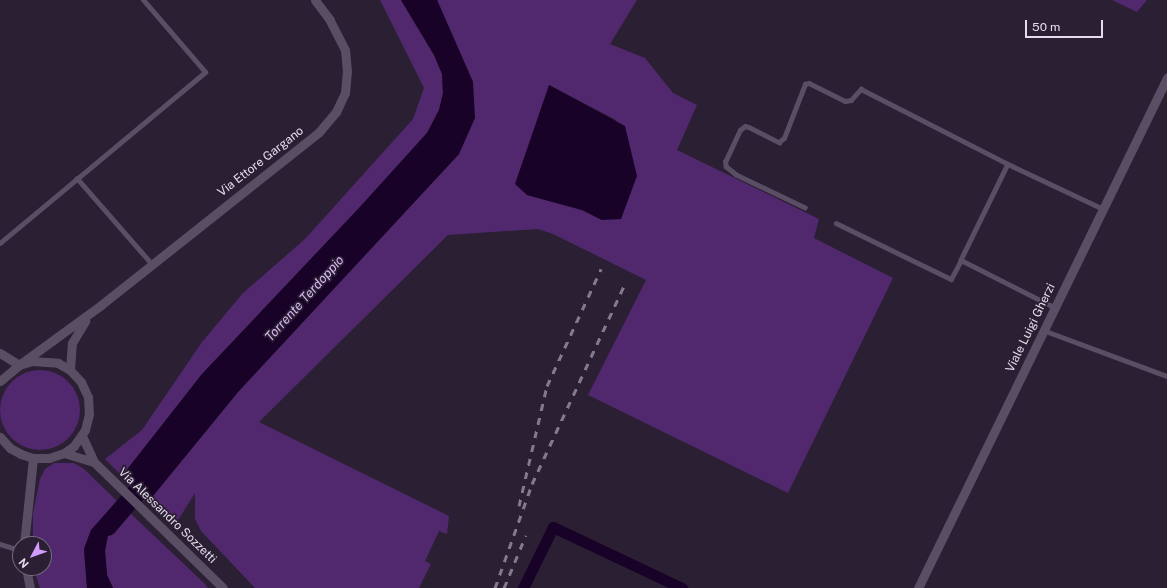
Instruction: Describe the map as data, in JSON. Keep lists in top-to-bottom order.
{
  "streets": {
    "street": ["Via Ettore Gargano", "Viale Luigi Gherzi", "Via Alessandro Sozzetti"]
  },
  "water": ["Torrente Terdoppio"],
  "scale_bar": "50 m",
  "north": "bottom left"
}
